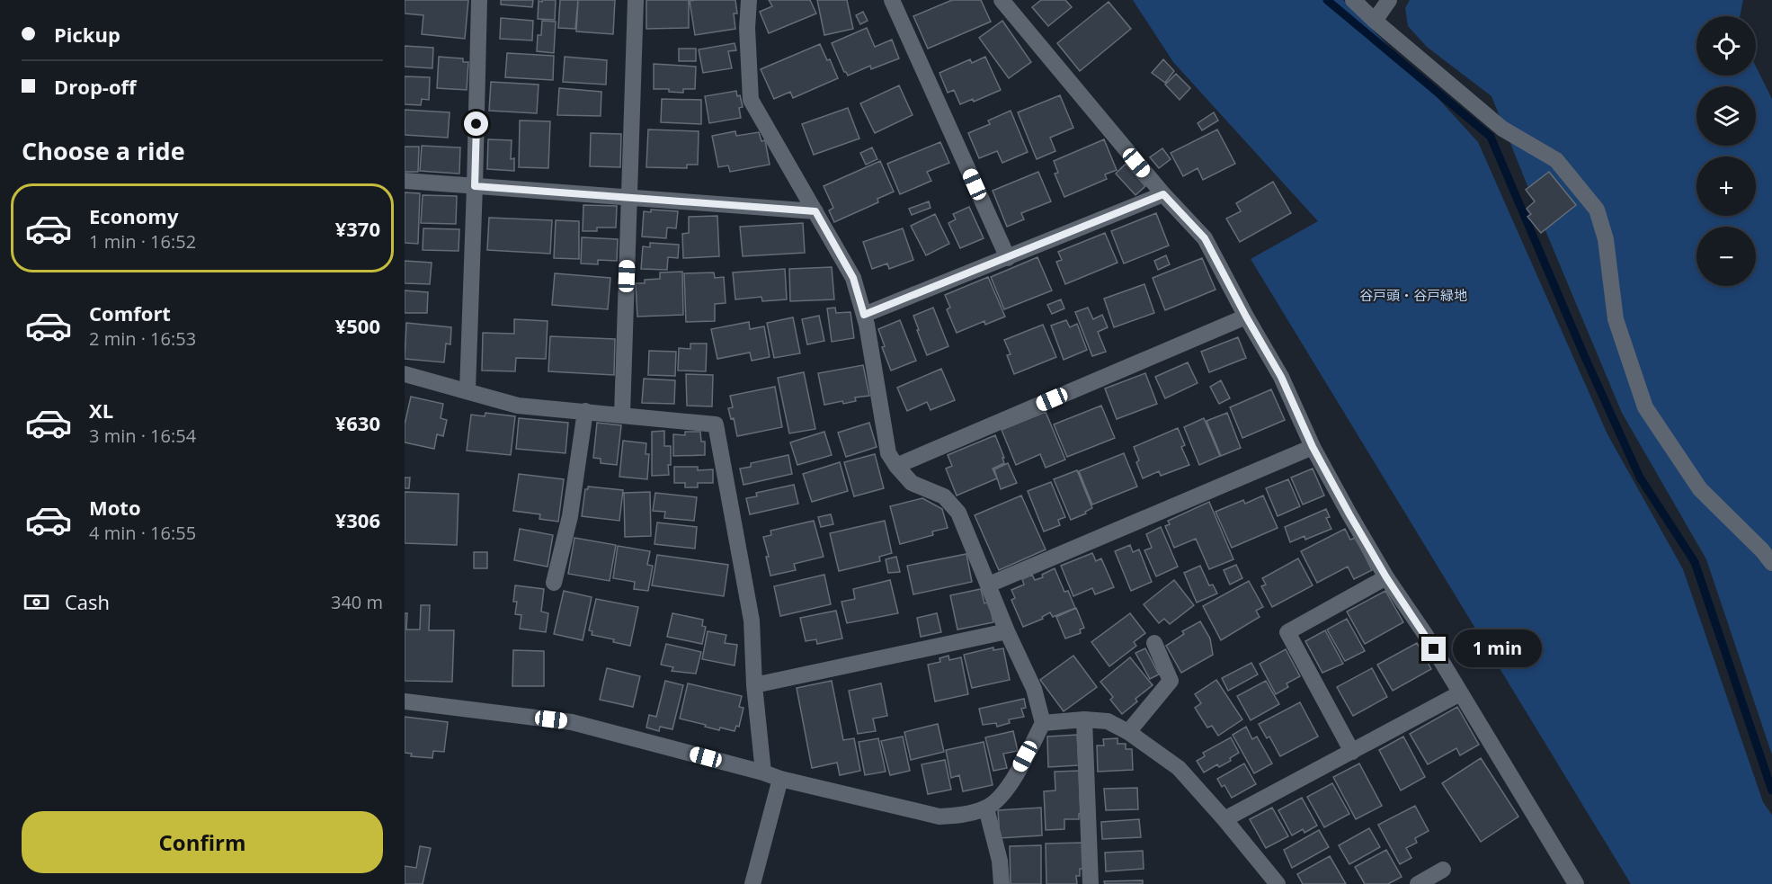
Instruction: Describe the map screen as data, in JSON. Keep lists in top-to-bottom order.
{
  "parks": ["谷戸頭・谷戸緑地"],
  "page": {
    "banner": ["Pickup", "Drop-off"],
    "map_buttons": ["+", "−"],
    "heading": "Choose a ride",
    "list": [
      {
        "name": "Economy",
        "note": "1 min · 16:52",
        "value": "¥370"
      },
      {
        "name": "Comfort",
        "note": "2 min · 16:53",
        "value": "¥500"
      },
      {
        "name": "XL",
        "note": "3 min · 16:54",
        "value": "¥630"
      },
      {
        "name": "Moto",
        "note": "4 min · 16:55",
        "value": "¥306"
      }
    ],
    "pay": ["Cash", "340 m"],
    "bubble": "1 min",
    "buttons": "Confirm"
  }
}
